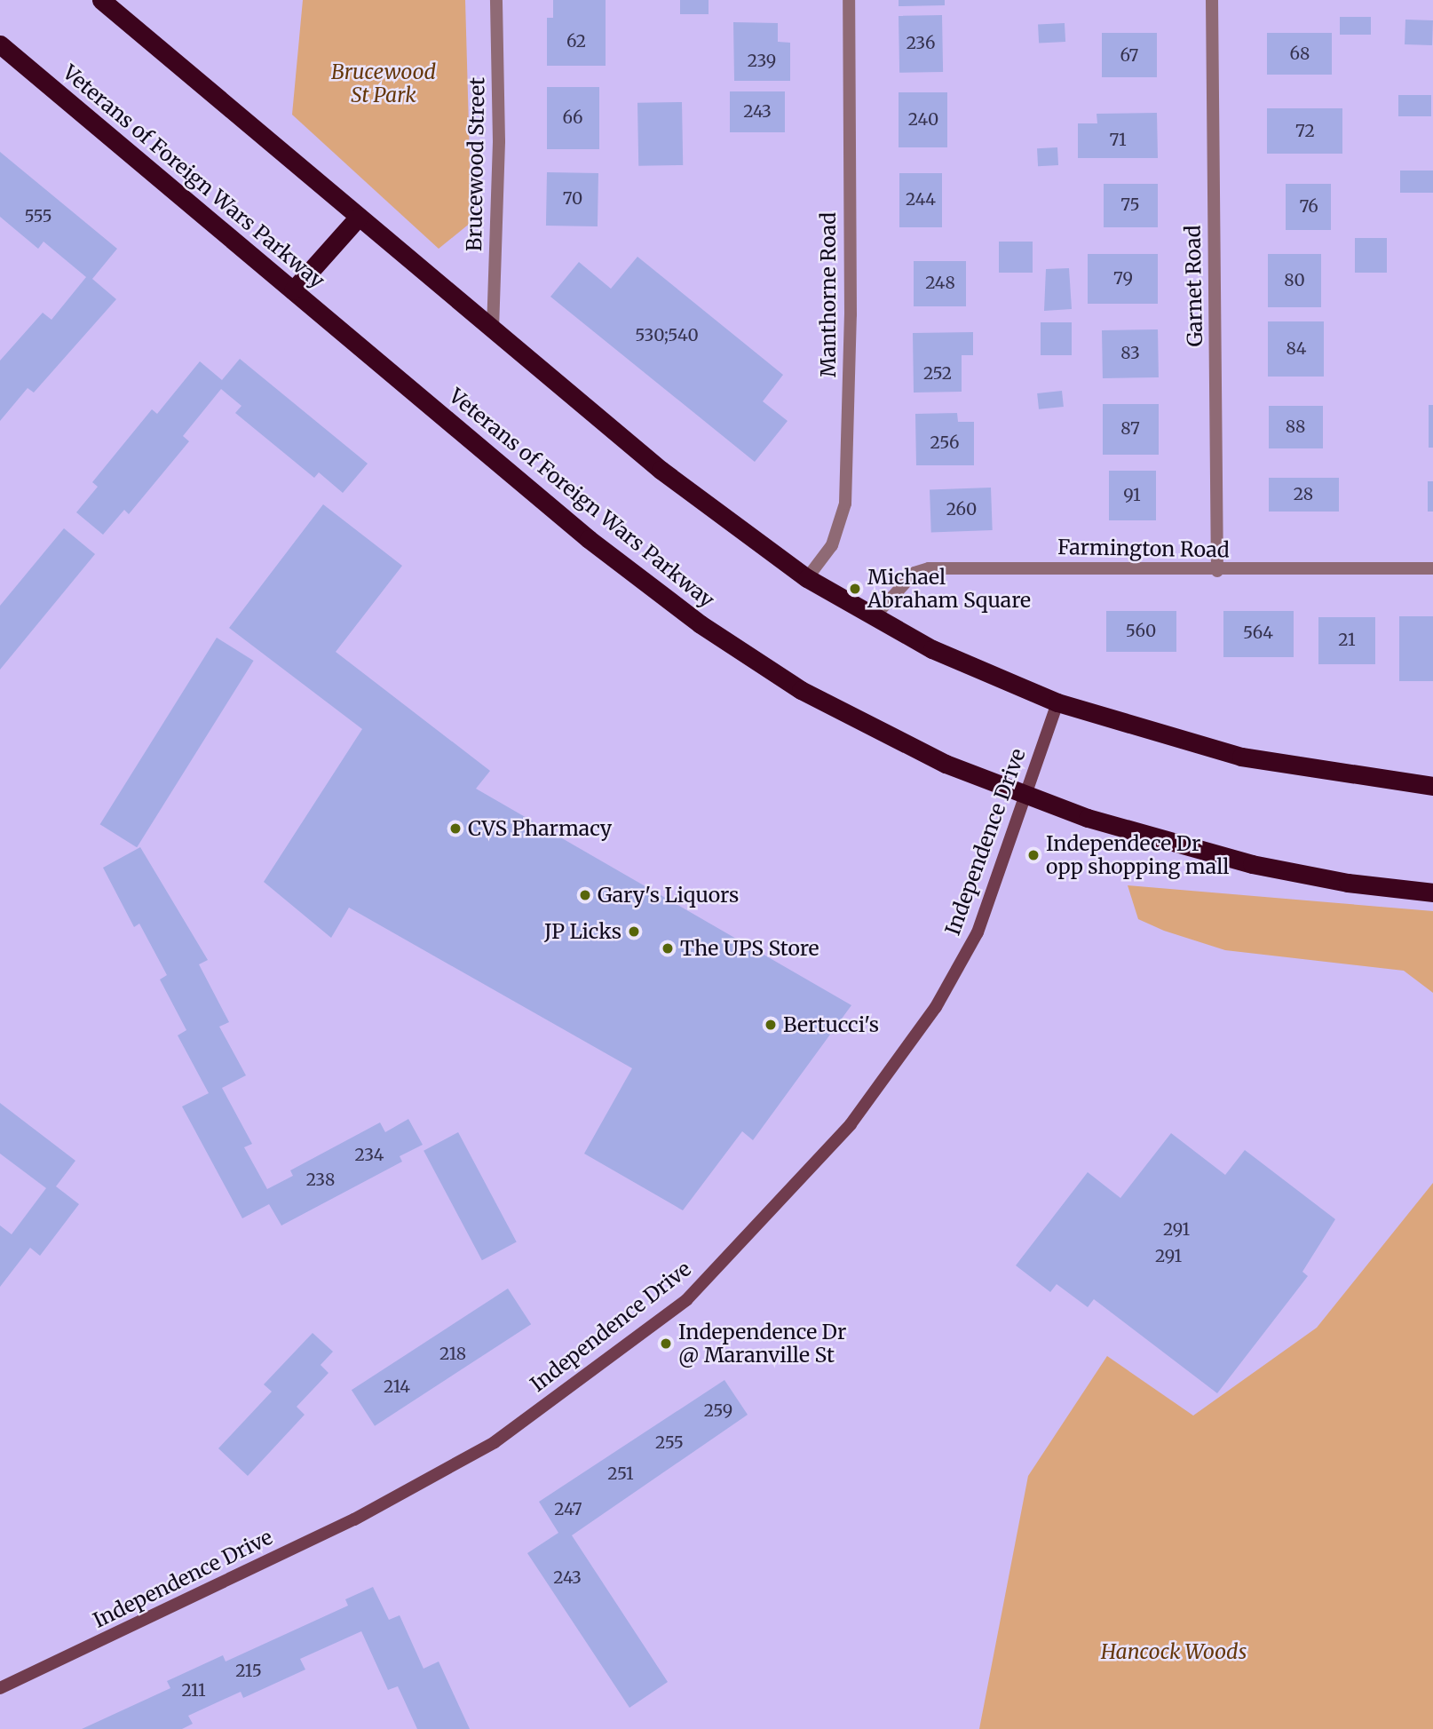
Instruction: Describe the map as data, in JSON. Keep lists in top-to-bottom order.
{
  "streets": {
    "highway": ["Veterans of Foreign Wars Parkway"],
    "main road": ["Independence Drive"],
    "street": [
      "Brucewood Street",
      "Garnet Road",
      "Manthorne Road",
      "Farmington Road"
    ]
  },
  "crossings": [
    ["Veterans of Foreign Wars Parkway", "Independence Drive"],
    ["Garnet Road", "Farmington Road"]
  ],
  "parks": ["Brucewood St Park", "Hancock Woods"],
  "places": [
    "Michael Abraham Square",
    "CVS Pharmacy",
    "Independece Dr opp shopping mall",
    "Gary's Liquors",
    "JP Licks",
    "The UPS Store",
    "Bertucci's",
    "Independence Dr @ Maranville St"
  ],
  "house_numbers": [
    "62",
    "236",
    "68",
    "67",
    "239",
    "243",
    "66",
    "240",
    "72",
    "71",
    "70",
    "244",
    "75",
    "76",
    "555",
    "79",
    "80",
    "248",
    "530;540",
    "84",
    "83",
    "252",
    "88",
    "87",
    "256",
    "28",
    "91",
    "260",
    "560",
    "564",
    "21",
    "234",
    "238",
    "291",
    "291",
    "218",
    "214",
    "259",
    "255",
    "251",
    "247",
    "243",
    "215",
    "211"
  ]
}
